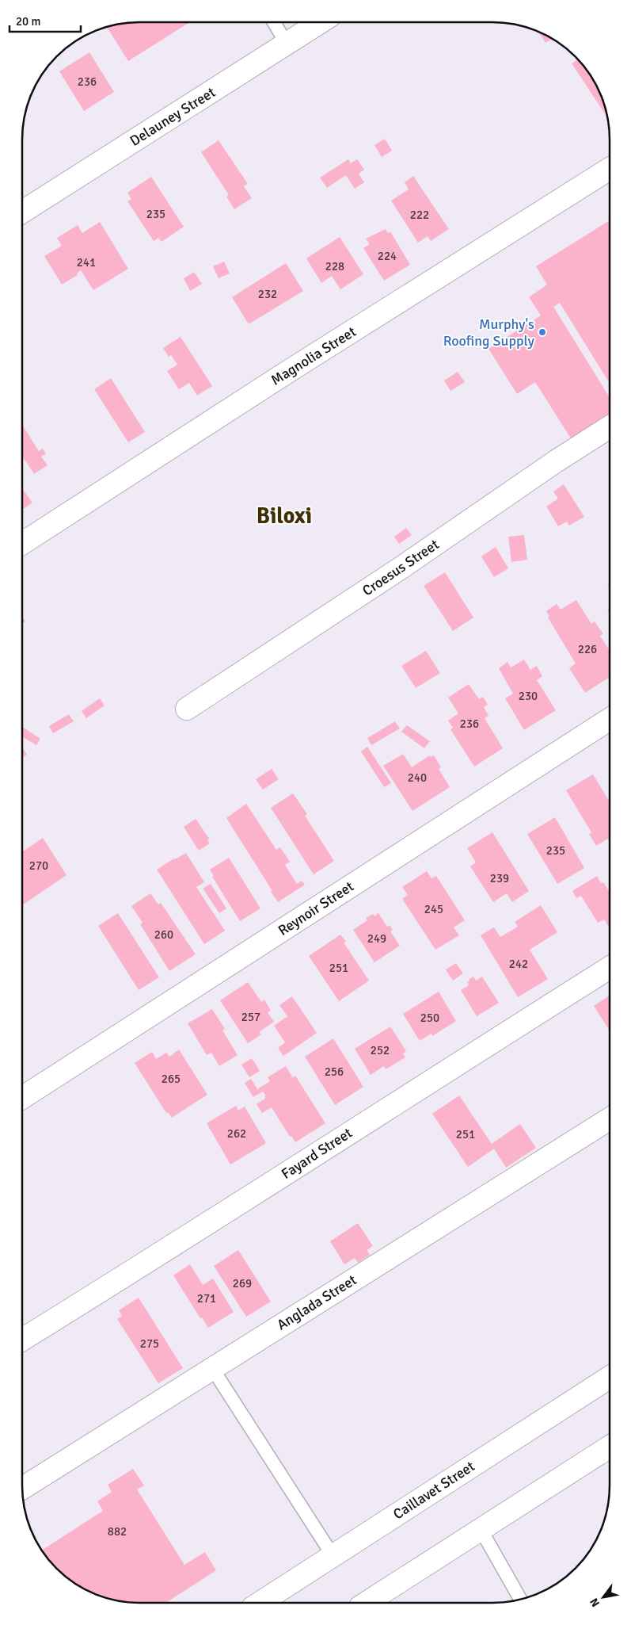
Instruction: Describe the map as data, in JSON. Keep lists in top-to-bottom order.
{
  "streets": {
    "street": [
      "Delauney Street",
      "Magnolia Street",
      "Croesus Street",
      "Reynoir Street",
      "Fayard Street",
      "Anglada Street",
      "Caillavet Street"
    ]
  },
  "districts": ["Biloxi"],
  "places": ["Murphy's Roofing Supply"],
  "house_numbers": [
    "236",
    "235",
    "222",
    "224",
    "241",
    "228",
    "232",
    "226",
    "230",
    "236",
    "240",
    "235",
    "270",
    "239",
    "245",
    "260",
    "249",
    "242",
    "251",
    "257",
    "250",
    "252",
    "256",
    "265",
    "262",
    "251",
    "269",
    "271",
    "275",
    "882"
  ],
  "scale_bar": "20 m",
  "north": "bottom left"
}
